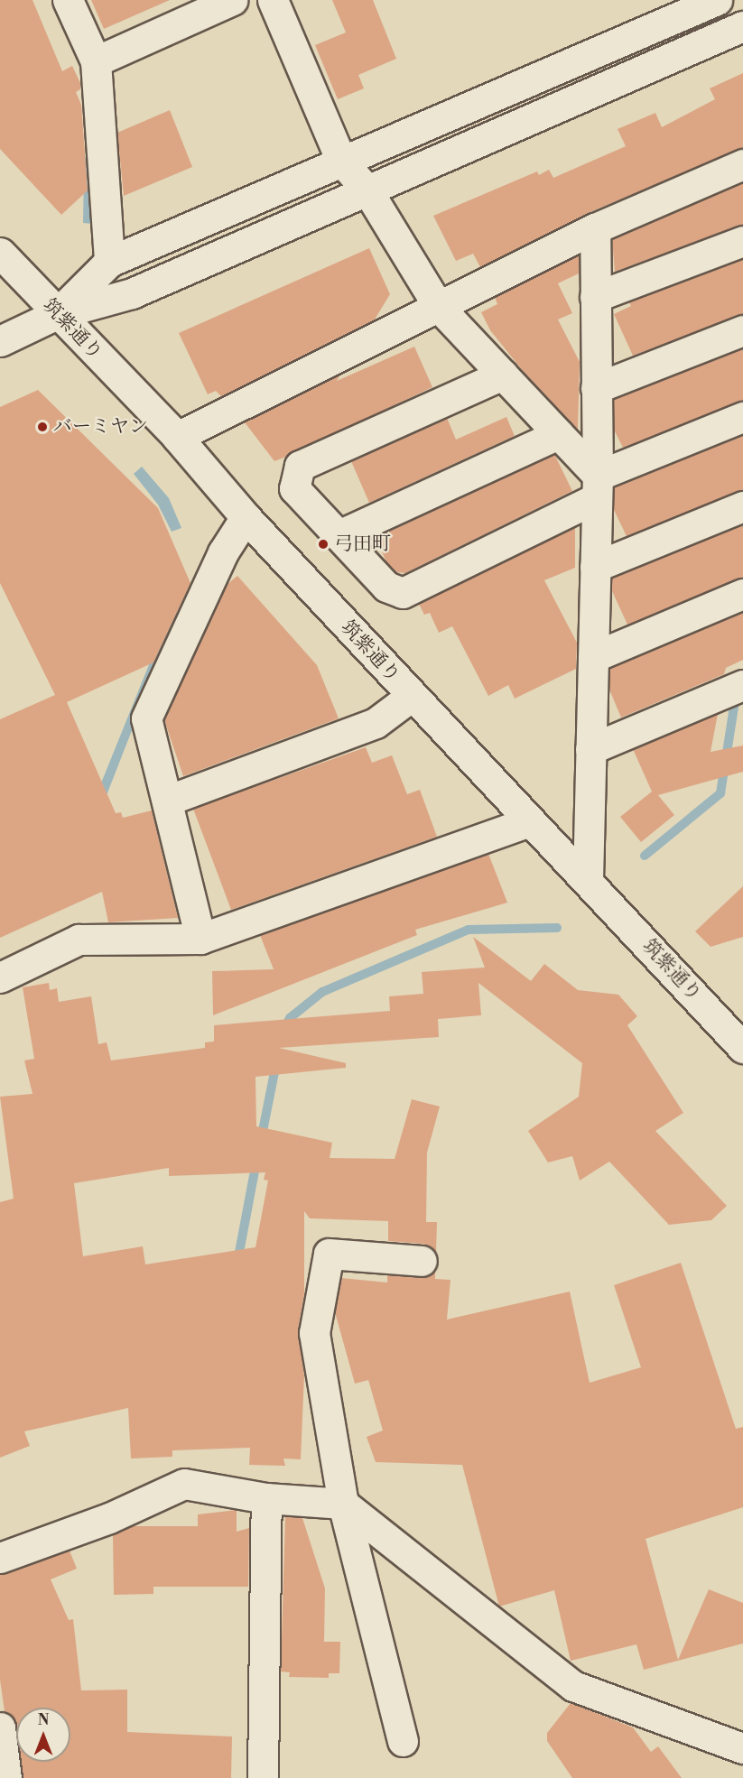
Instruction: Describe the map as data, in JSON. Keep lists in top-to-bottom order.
{
  "streets": {
    "street": ["筑紫通り"]
  },
  "places": ["バーミヤン", "弓田町"],
  "north": "top"
}
